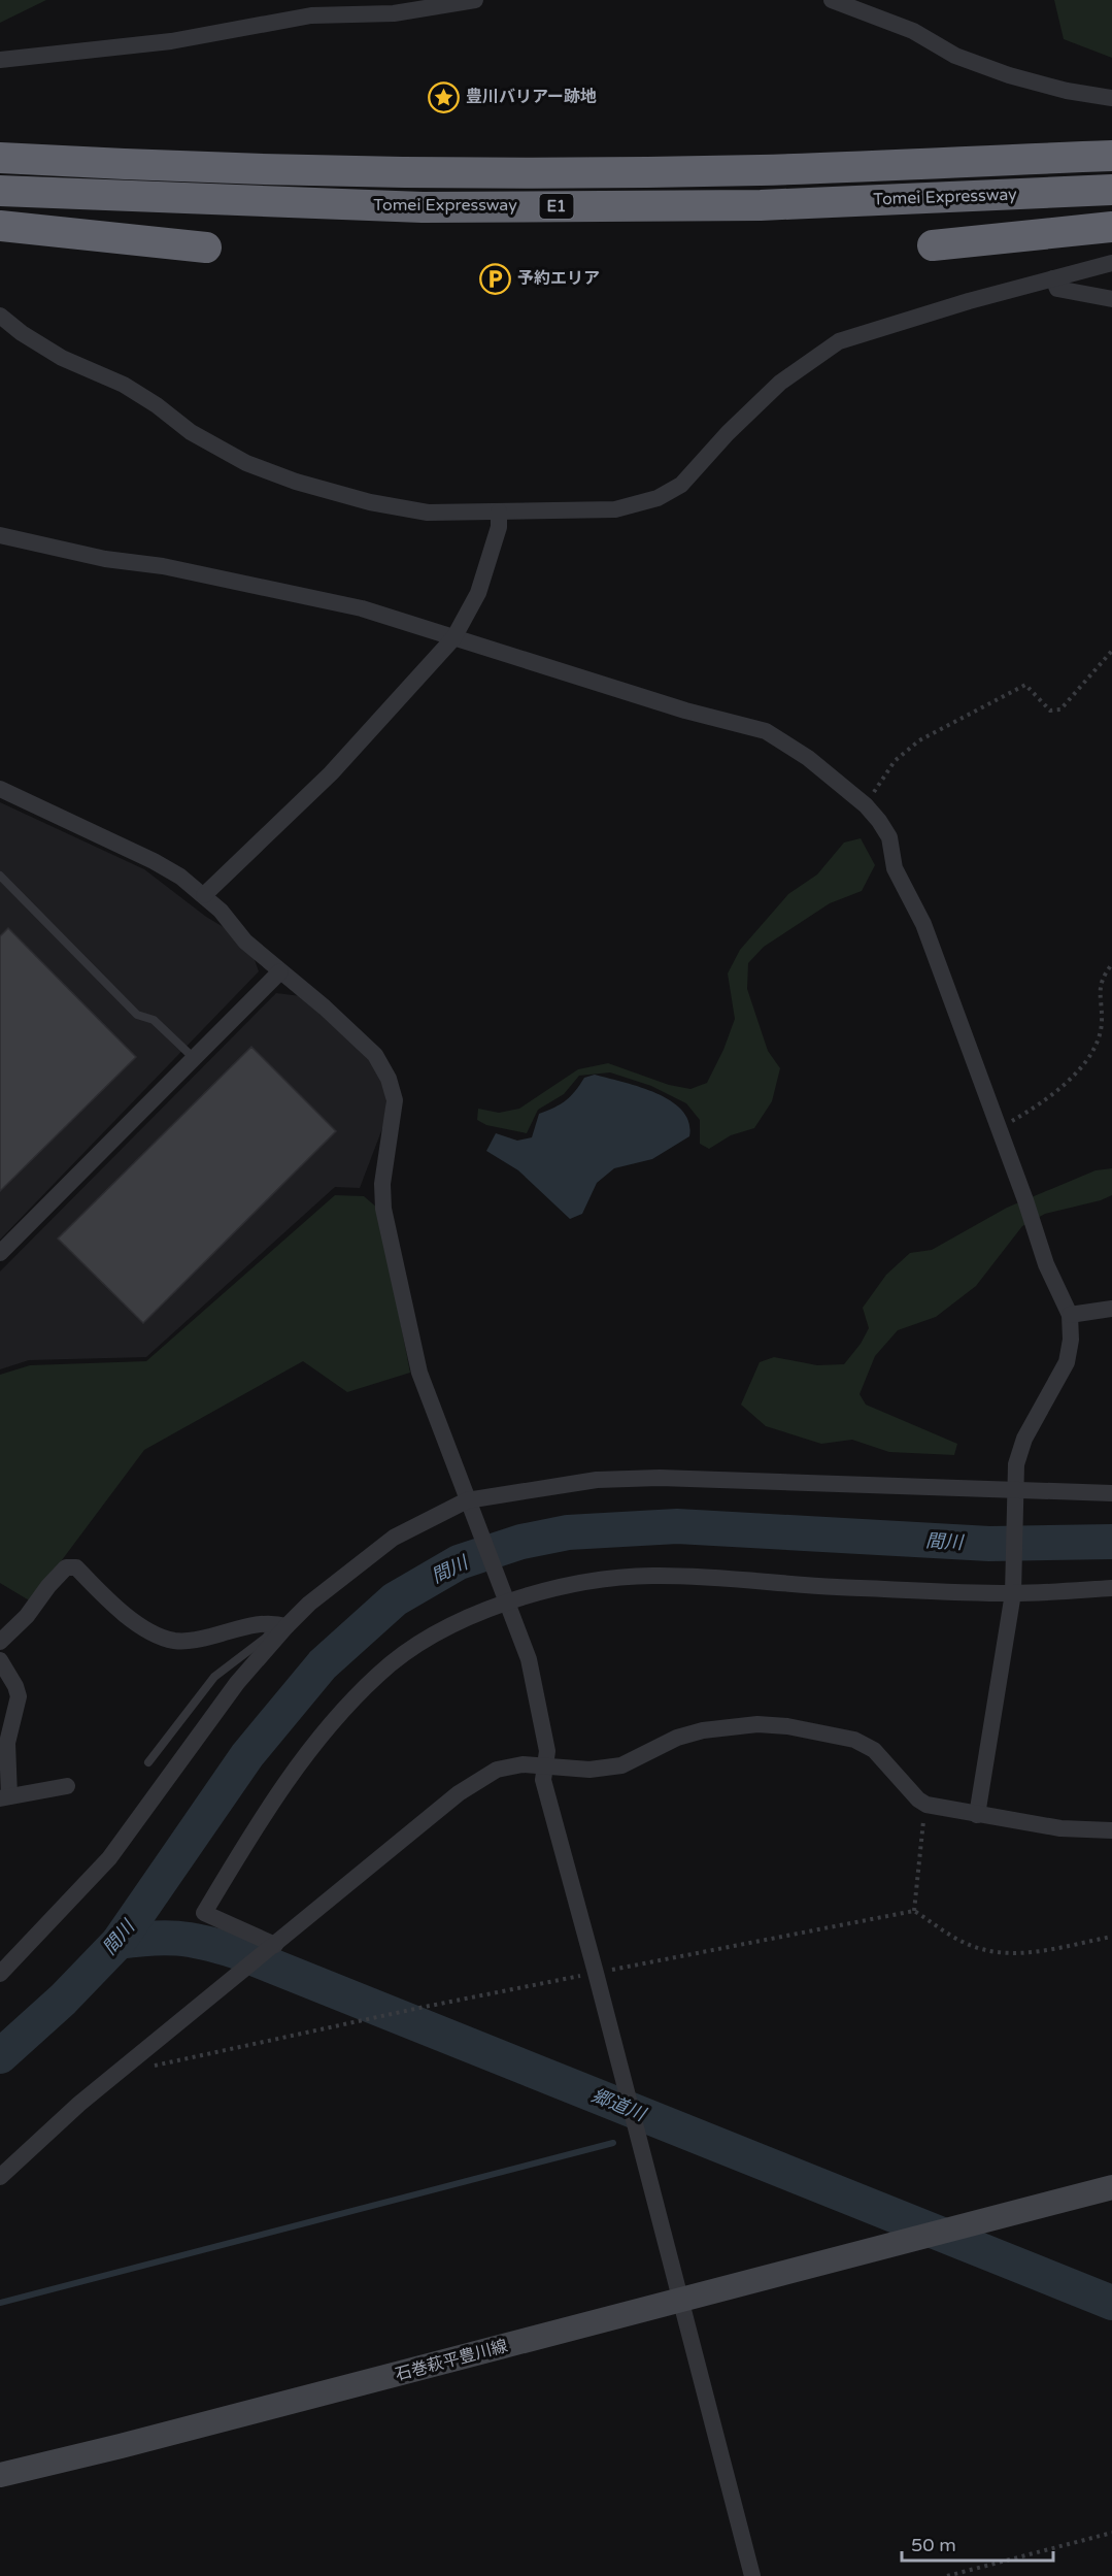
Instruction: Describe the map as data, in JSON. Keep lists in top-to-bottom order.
{
  "streets": {
    "highway": ["Tomei Expressway", "E1"],
    "main road": ["石巻萩平豊川線"]
  },
  "water": ["間川", "郷道川"],
  "places": {
    "place": ["豊川バリアー跡地"],
    "parking": ["予約エリア"]
  },
  "scale_bar": "50 m"
}
